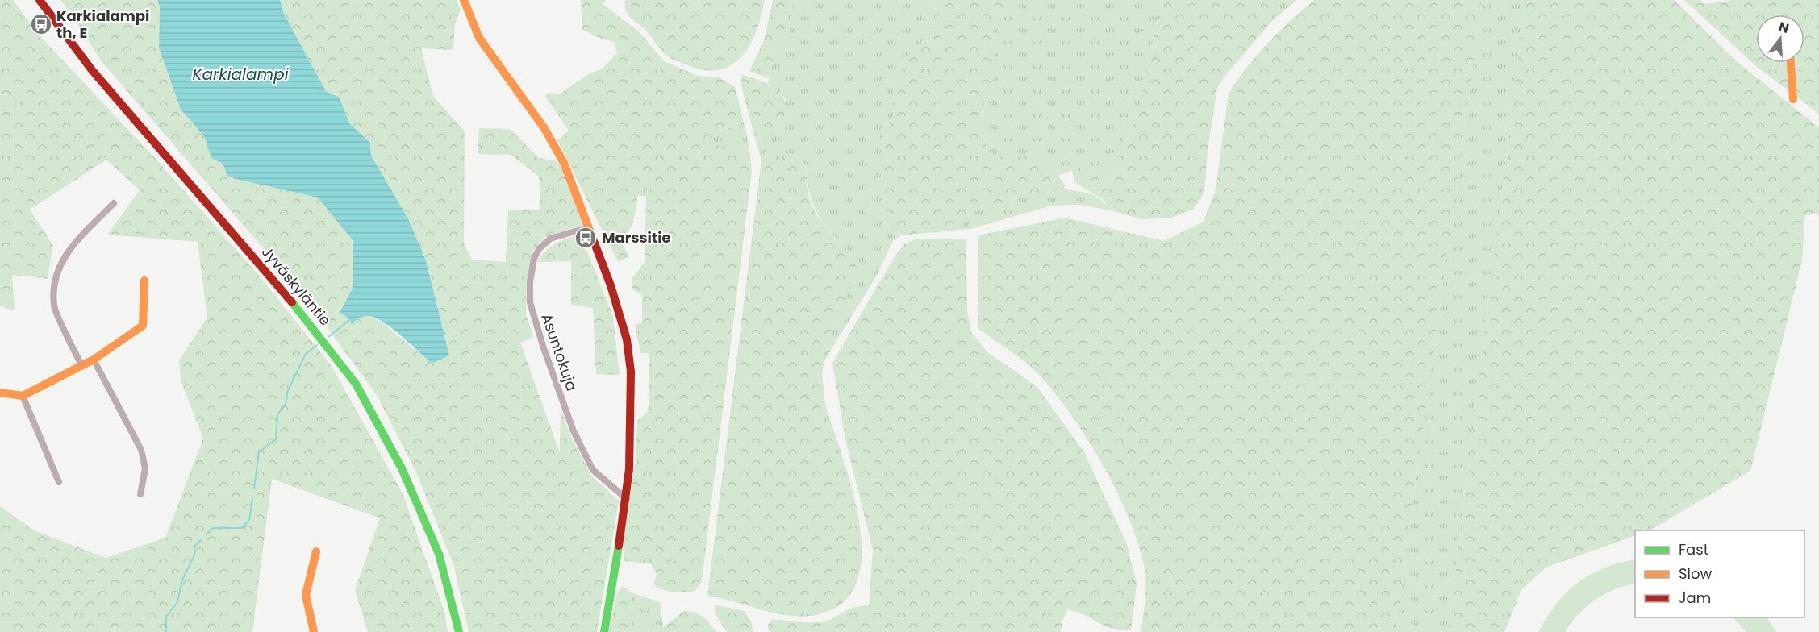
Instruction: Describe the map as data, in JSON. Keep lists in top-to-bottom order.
{
  "streets": {
    "main road": ["Jyväskyläntie"],
    "street": ["Asuntokuja"]
  },
  "water": ["Karkialampi"],
  "places": {
    "bus stop": ["Karkialampi th, E", "Marssitie"]
  },
  "legend": ["Fast", "Slow", "Jam"],
  "north": "top"
}
